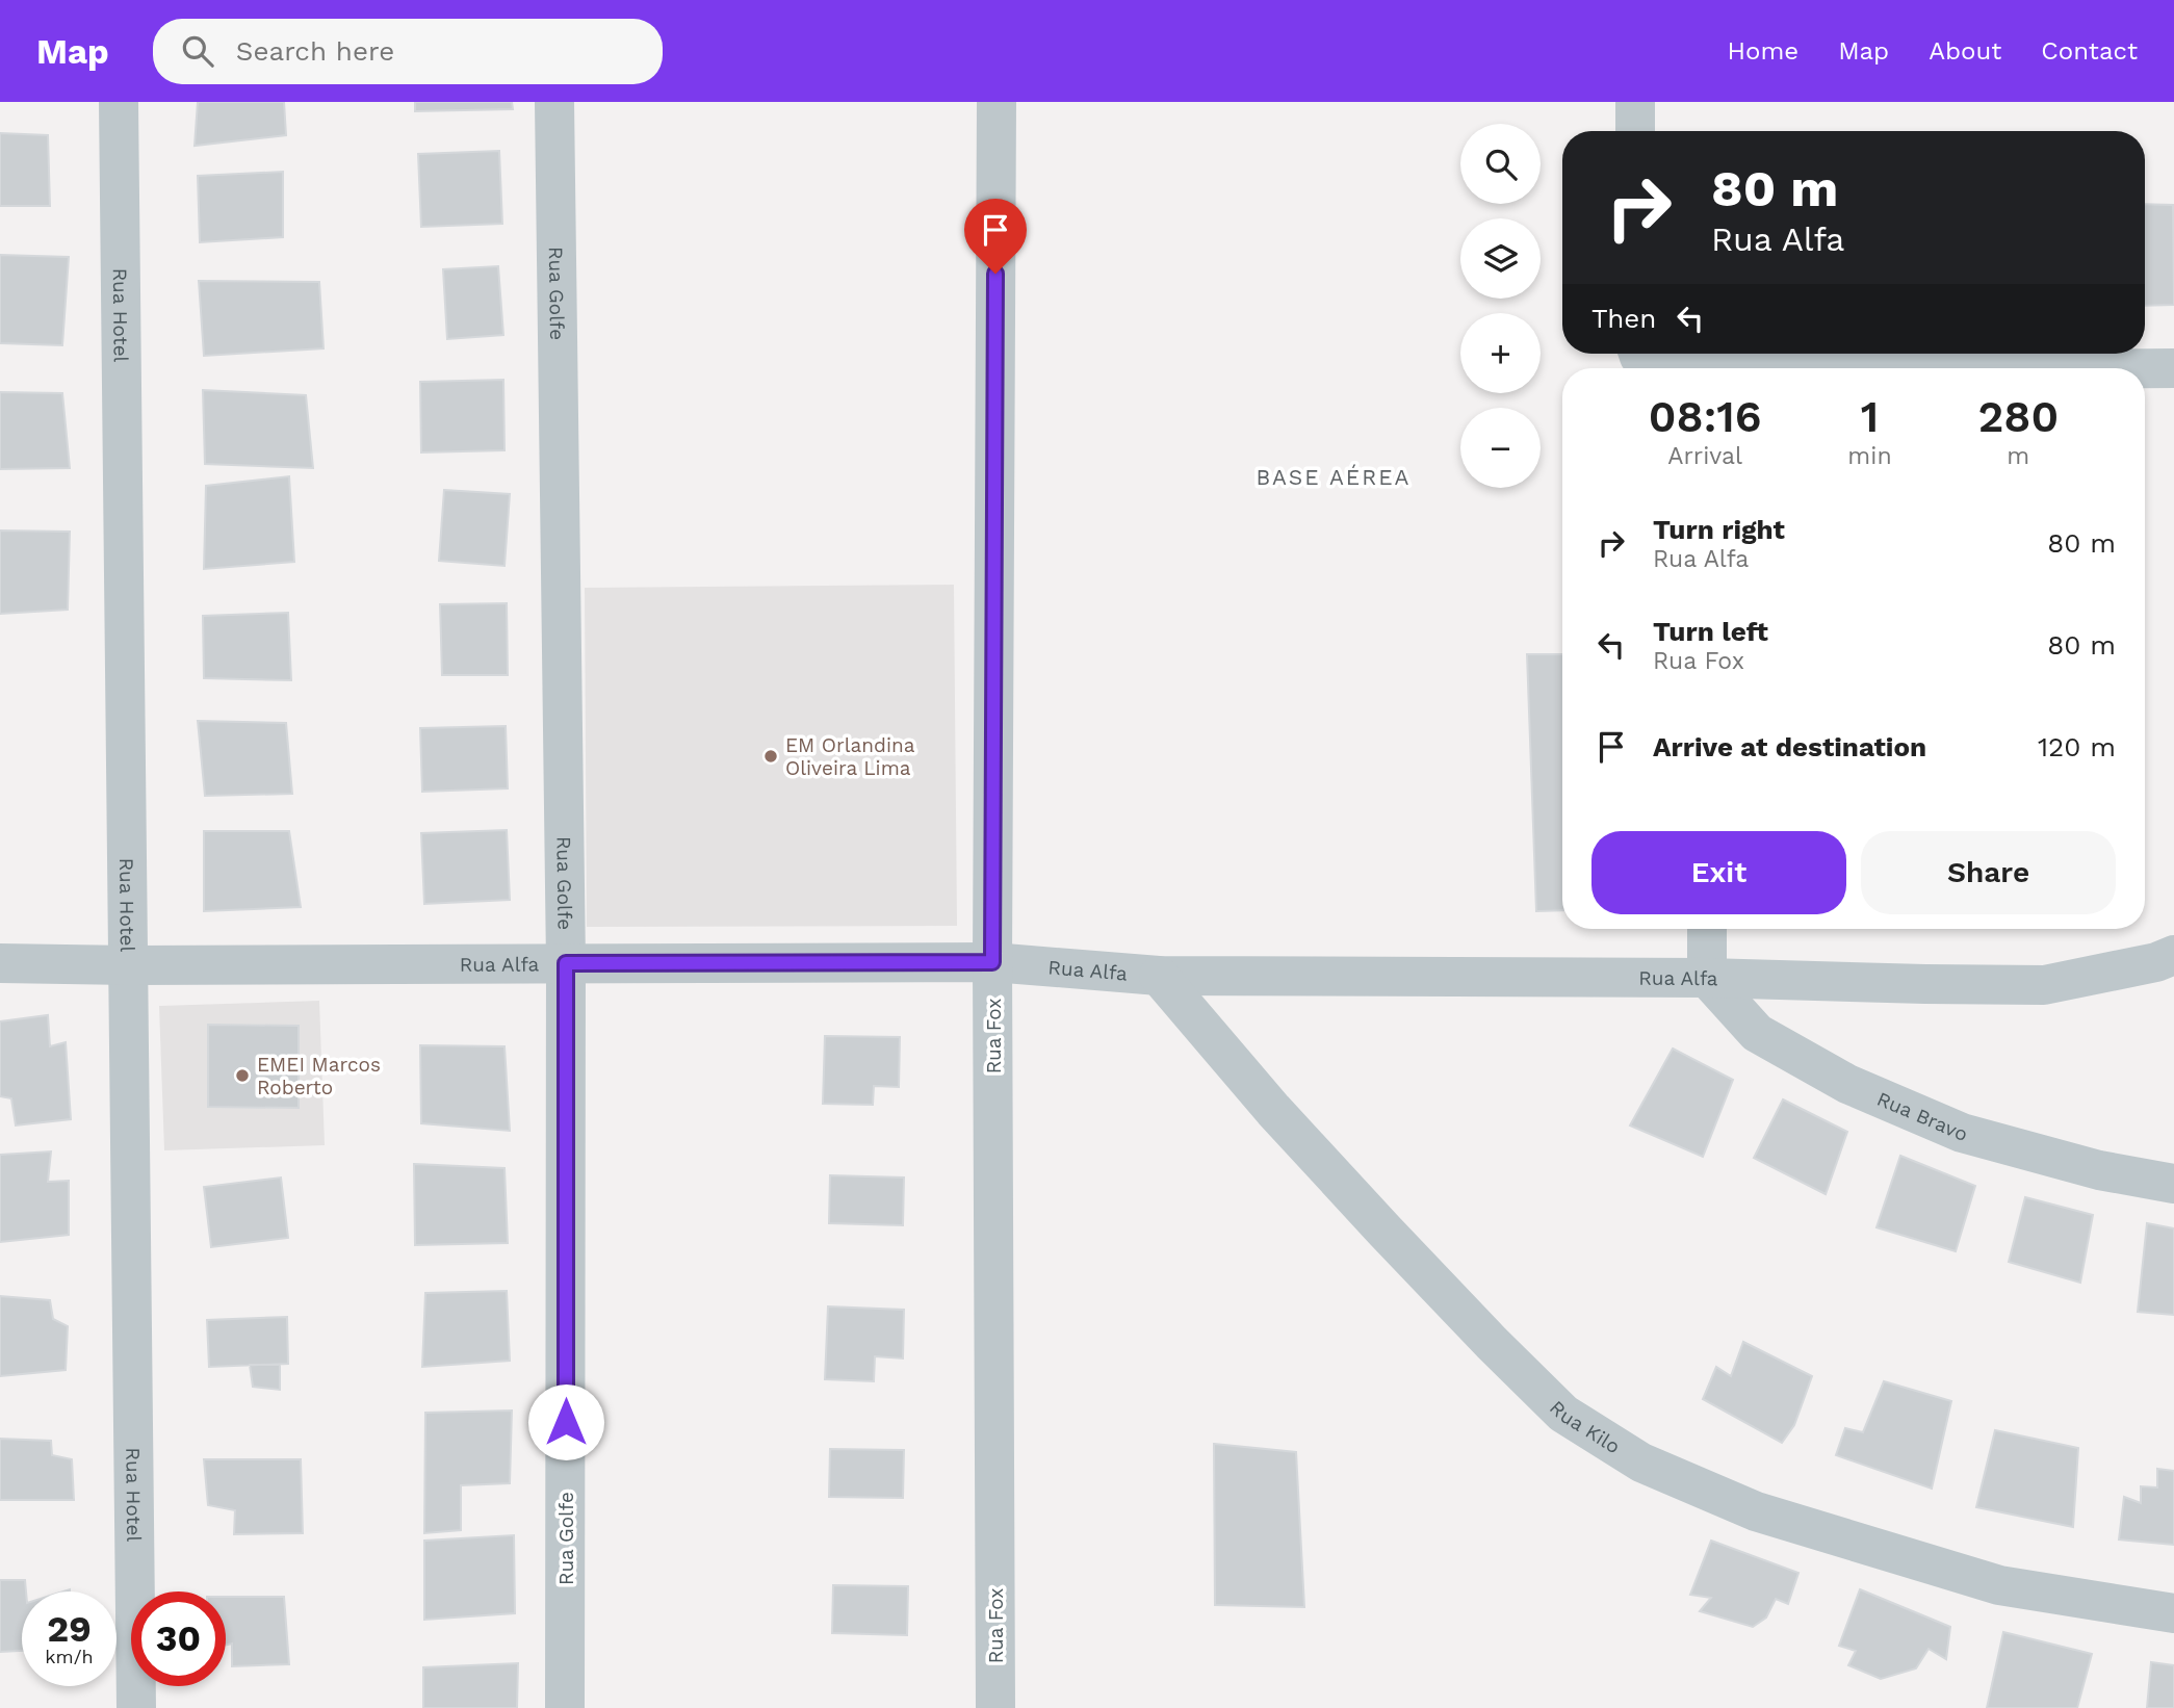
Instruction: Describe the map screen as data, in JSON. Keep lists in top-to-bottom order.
{
  "streets": {
    "street": [
      "Rua Golfe",
      "Rua Hotel",
      "Rua Alfa",
      "Rua Fox",
      "Rua Bravo",
      "Rua Kilo"
    ]
  },
  "crossings": [
    ["Rua Golfe", "Rua Alfa"],
    ["Rua Hotel", "Rua Alfa"],
    ["Rua Alfa", "Rua Fox"],
    ["Rua Alfa", "Rua Bravo"],
    ["Rua Alfa", "Rua Kilo"]
  ],
  "districts": ["BASE AÉREA"],
  "places": ["EM Orlandina Oliveira Lima", "EMEI Marcos Roberto"],
  "page": {
    "header": "Map",
    "search": "Search here",
    "nav": [
      "Home",
      "Map",
      "About",
      "Contact"
    ],
    "map_buttons": ["+", "−"],
    "turn": ["80 m", "Rua Alfa"],
    "then": "Then",
    "eta": [
      "08:16",
      "Arrival",
      "1",
      "min",
      "280",
      "m"
    ],
    "list": [
      {
        "name": "Turn right",
        "note": "Rua Alfa",
        "value": "80 m"
      },
      {
        "name": "Turn left",
        "note": "Rua Fox",
        "value": "80 m"
      },
      {
        "name": "Arrive at destination",
        "value": "120 m"
      }
    ],
    "buttons": ["Exit", "Share"],
    "speed": "29 km/h",
    "limit": "30"
  }
}
